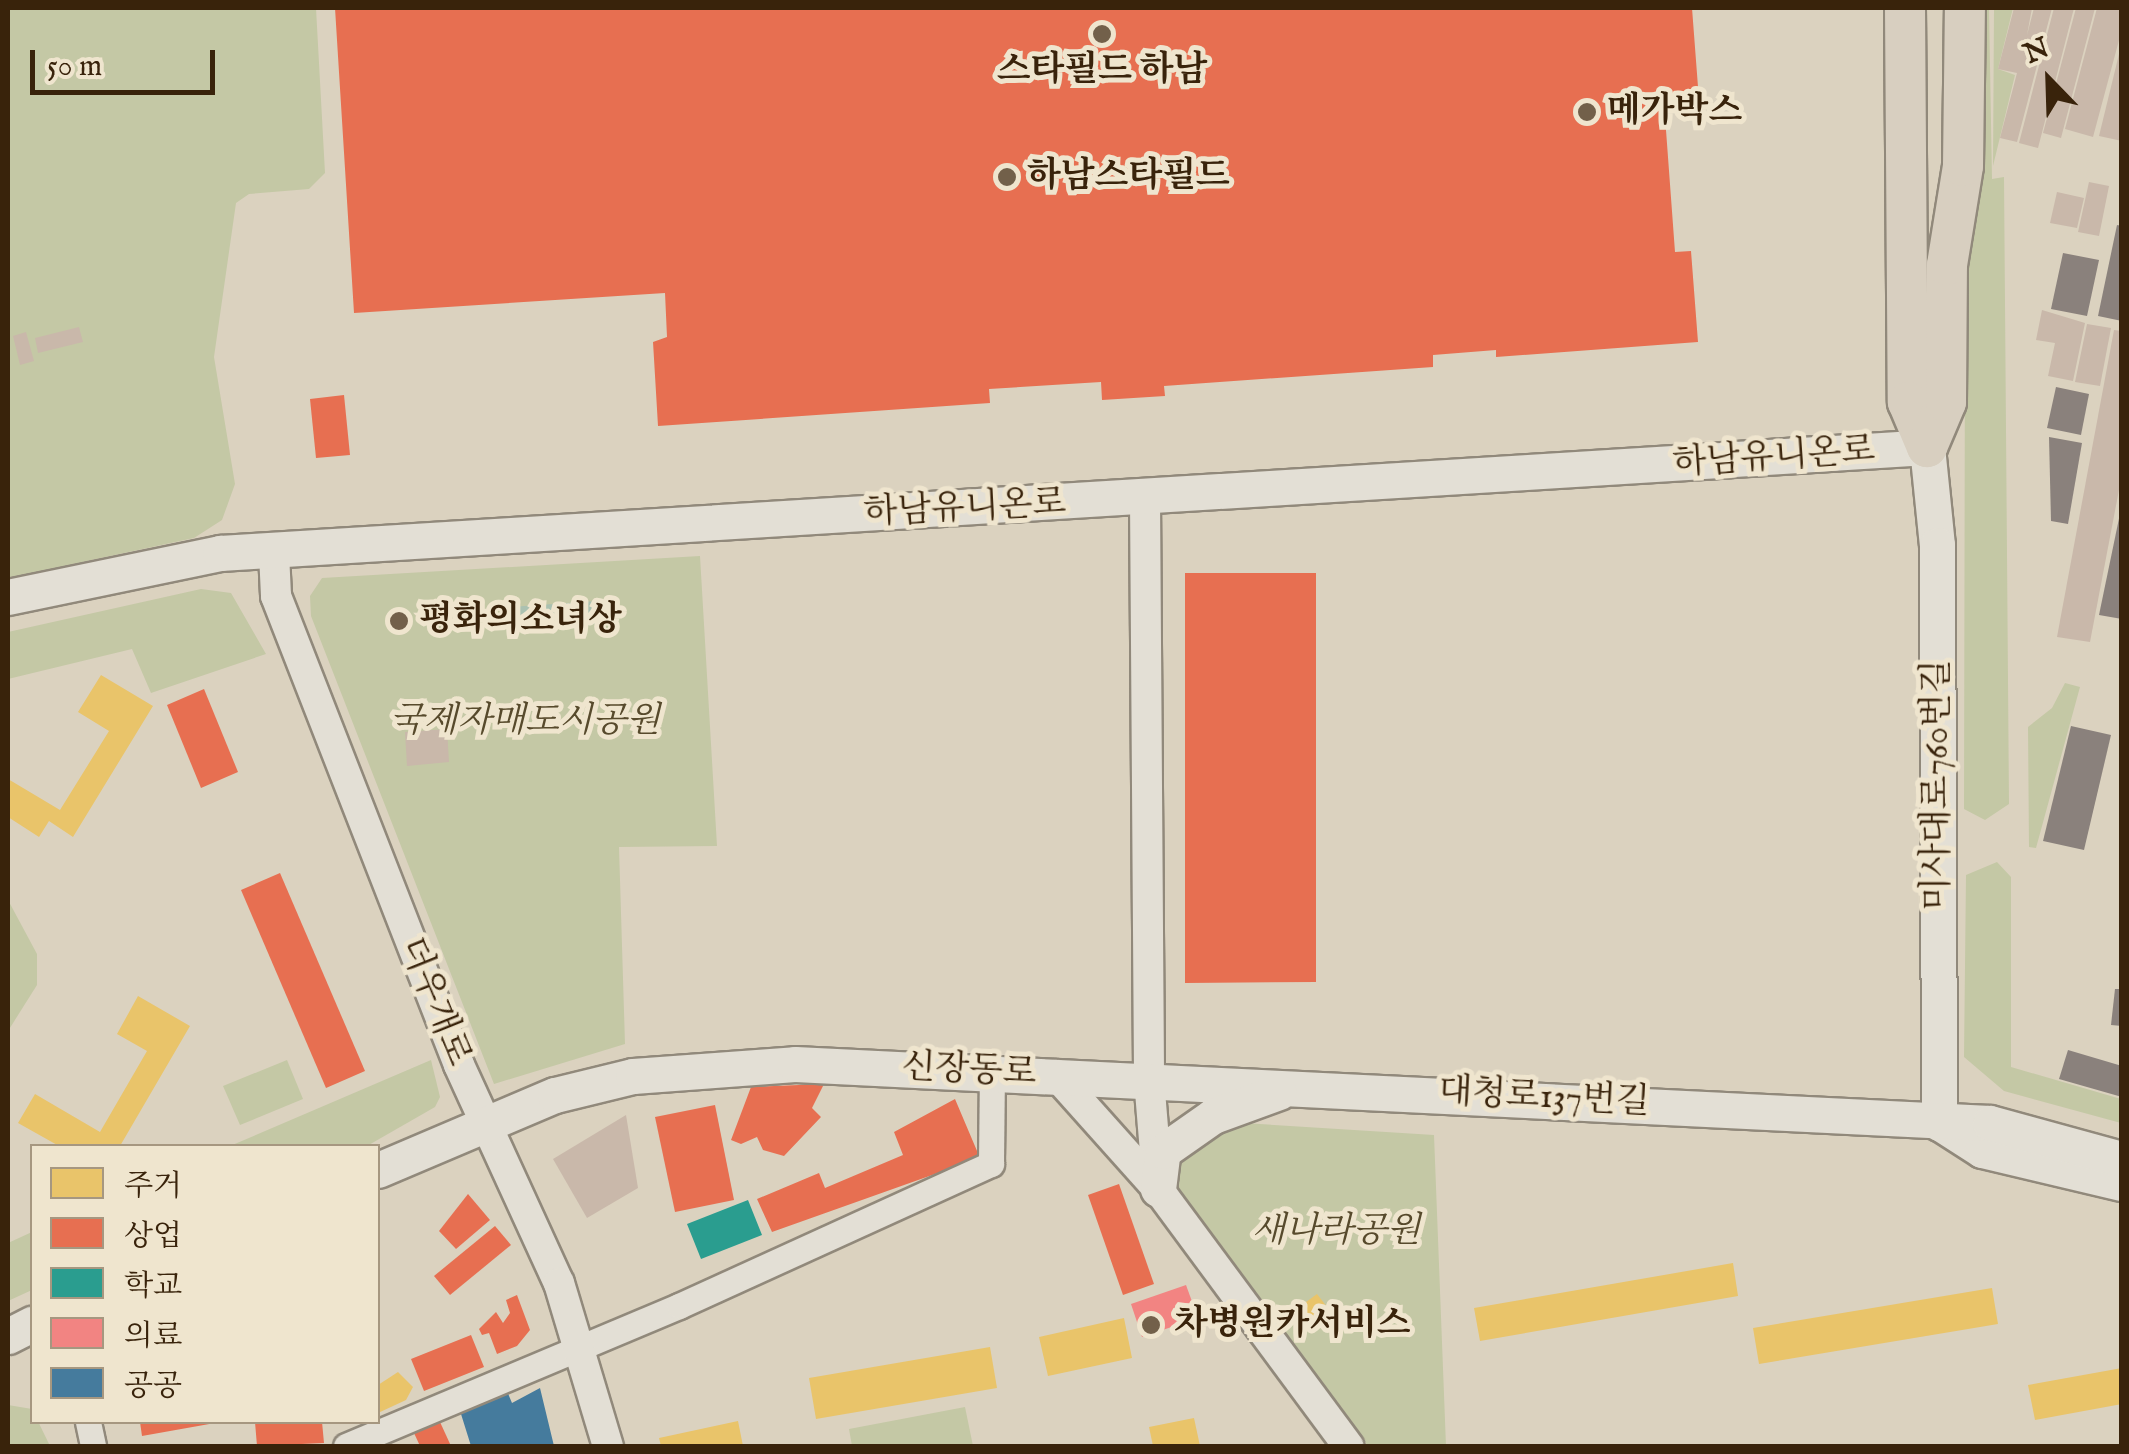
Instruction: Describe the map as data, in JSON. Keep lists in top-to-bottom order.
{
  "streets": {
    "main road": [
      "하남유니온로",
      "미사대로760번길",
      "신장동로",
      "대청로137번길"
    ],
    "street": ["더우개로"]
  },
  "crossings": [
    ["하남유니온로", "미사대로760번길"],
    ["하남유니온로", "더우개로"],
    ["미사대로760번길", "대청로137번길"],
    ["더우개로", "신장동로"],
    ["신장동로", "대청로137번길"]
  ],
  "parks": ["국제자매도시공원", "새나라공원"],
  "places": [
    "스타필드 하남",
    "메가박스",
    "하남스타필드",
    "평화의소녀상",
    "차병원카서비스"
  ],
  "legend": [
    "주거",
    "상업",
    "학교",
    "의료",
    "공공"
  ],
  "scale_bar": "50 m",
  "north": "top left"
}
